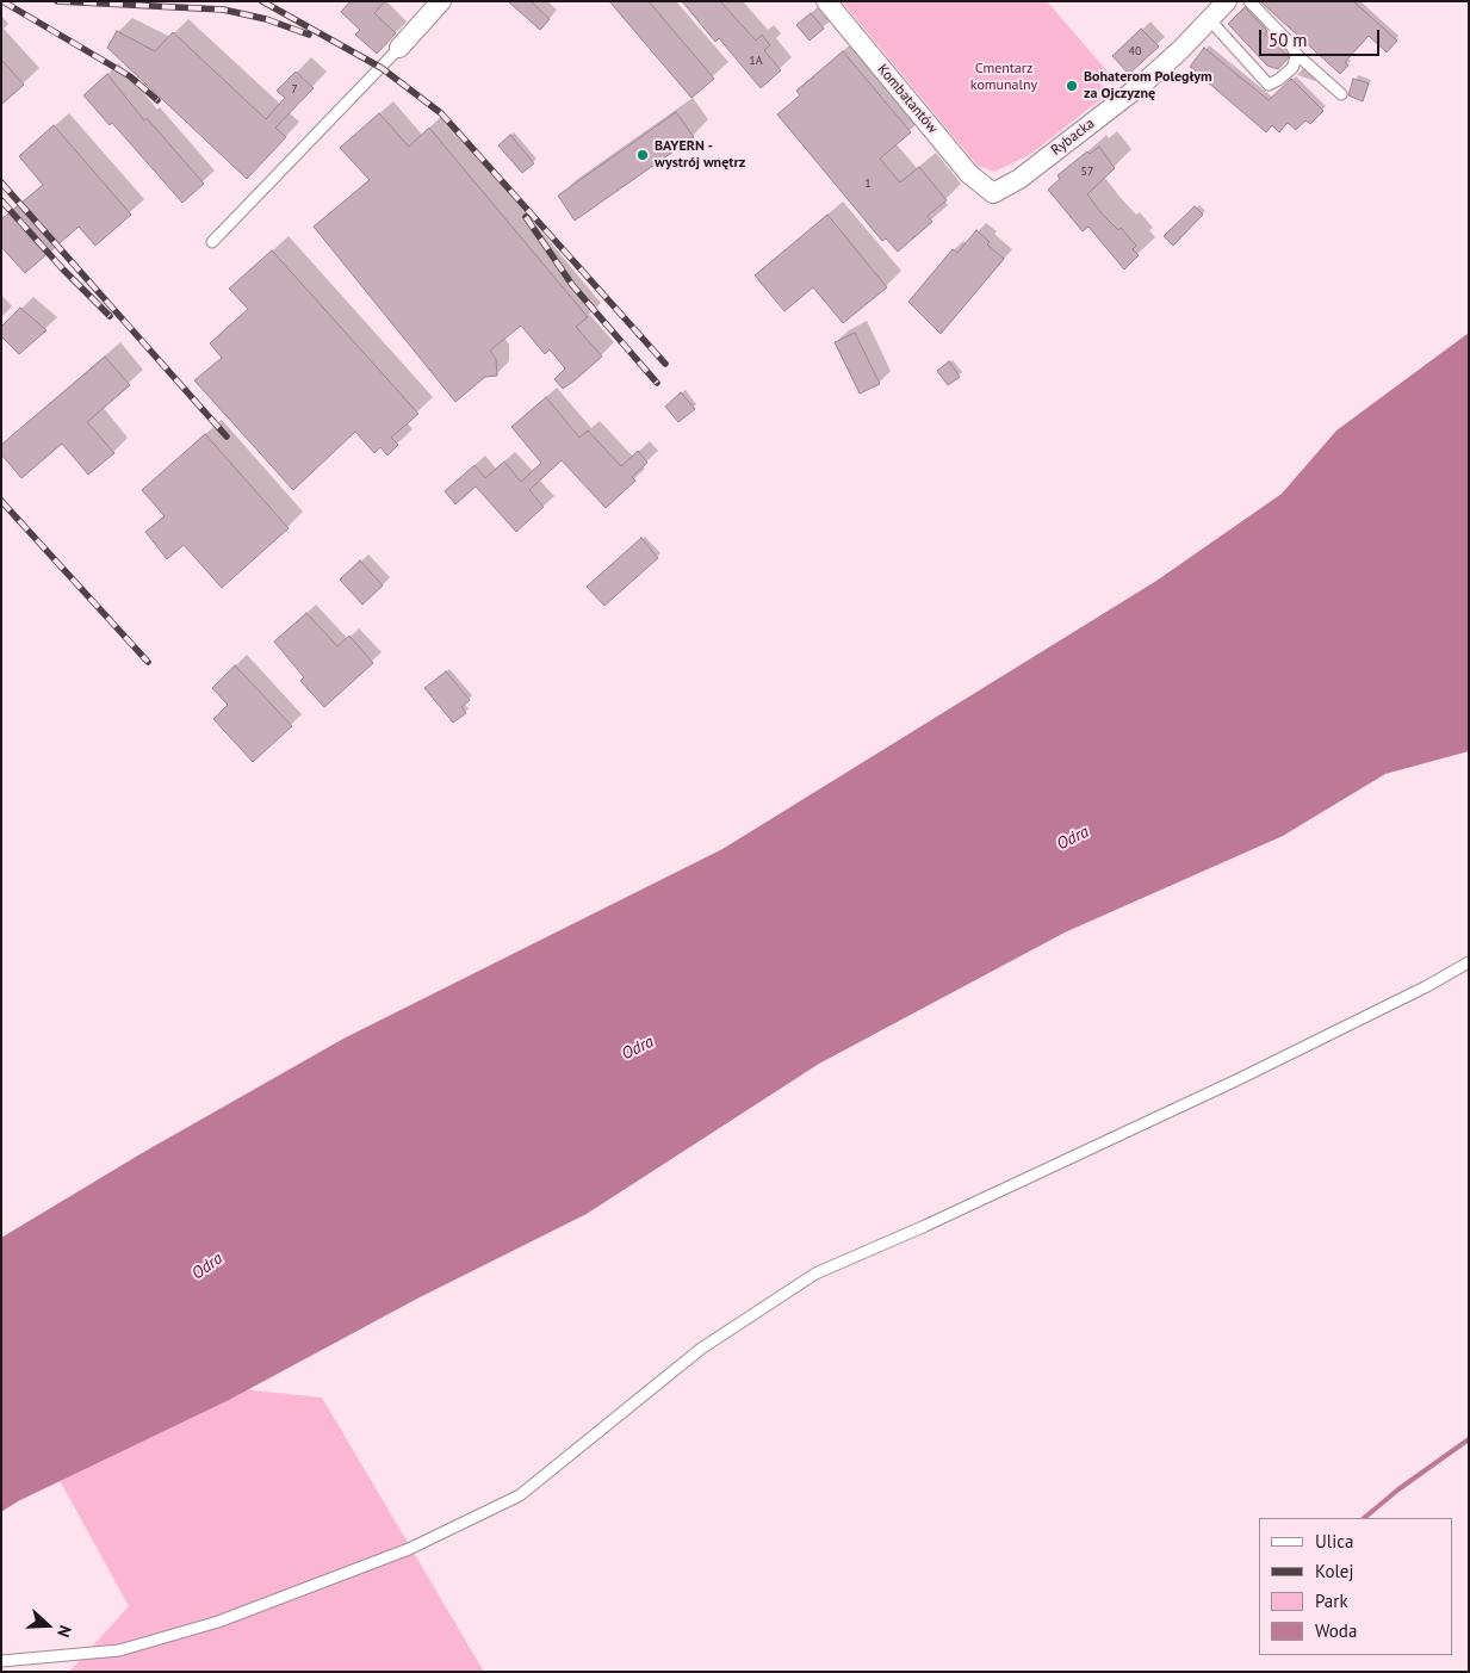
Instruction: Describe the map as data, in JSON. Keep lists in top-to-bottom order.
{
  "streets": {
    "street": ["Kombatantów", "Rybacka"]
  },
  "crossings": [
    ["Kombatantów", "Rybacka"]
  ],
  "water": ["Odra"],
  "parks": ["Cmentarz komunalny"],
  "places": ["Bohaterom Poległym za Ojczyznę", "BAYERN - wystrój wnętrz"],
  "house_numbers": [
    "40",
    "1A",
    "7",
    "57",
    "1"
  ],
  "legend": [
    "Ulica",
    "Kolej",
    "Park",
    "Woda"
  ],
  "scale_bar": "50 m",
  "north": "right"
}
